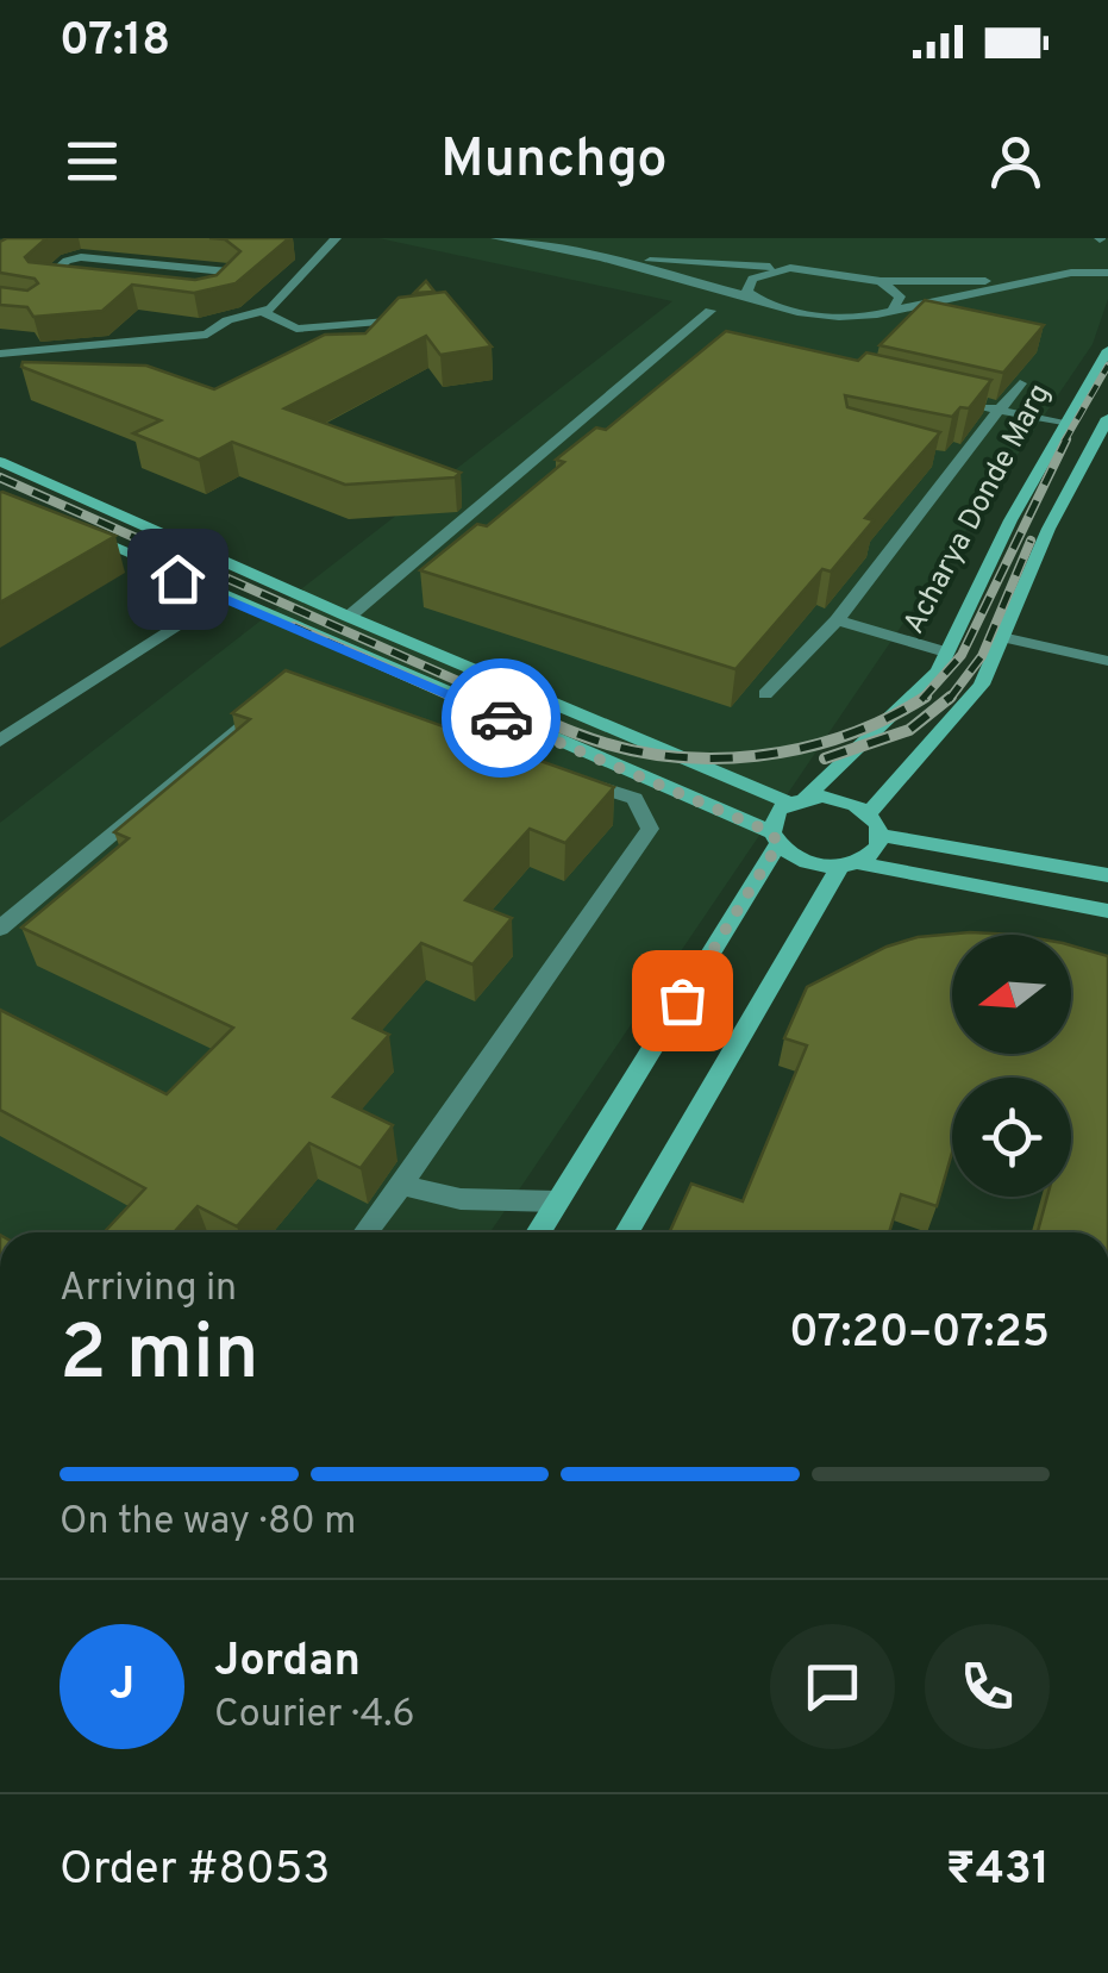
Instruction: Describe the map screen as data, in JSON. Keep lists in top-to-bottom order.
{
  "streets": {
    "main road": ["Acharya Donde Marg"]
  },
  "north": "left",
  "page": {
    "status": "07:18",
    "header": "Munchgo",
    "heading": ["2 min", "Arriving in", "07:20–07:25"],
    "panel": [
      "Jordan",
      "Courier · 4.6",
      "Order #8053",
      "₹431"
    ],
    "bar": "On the way · 80 m",
    "round": "J"
  }
}
